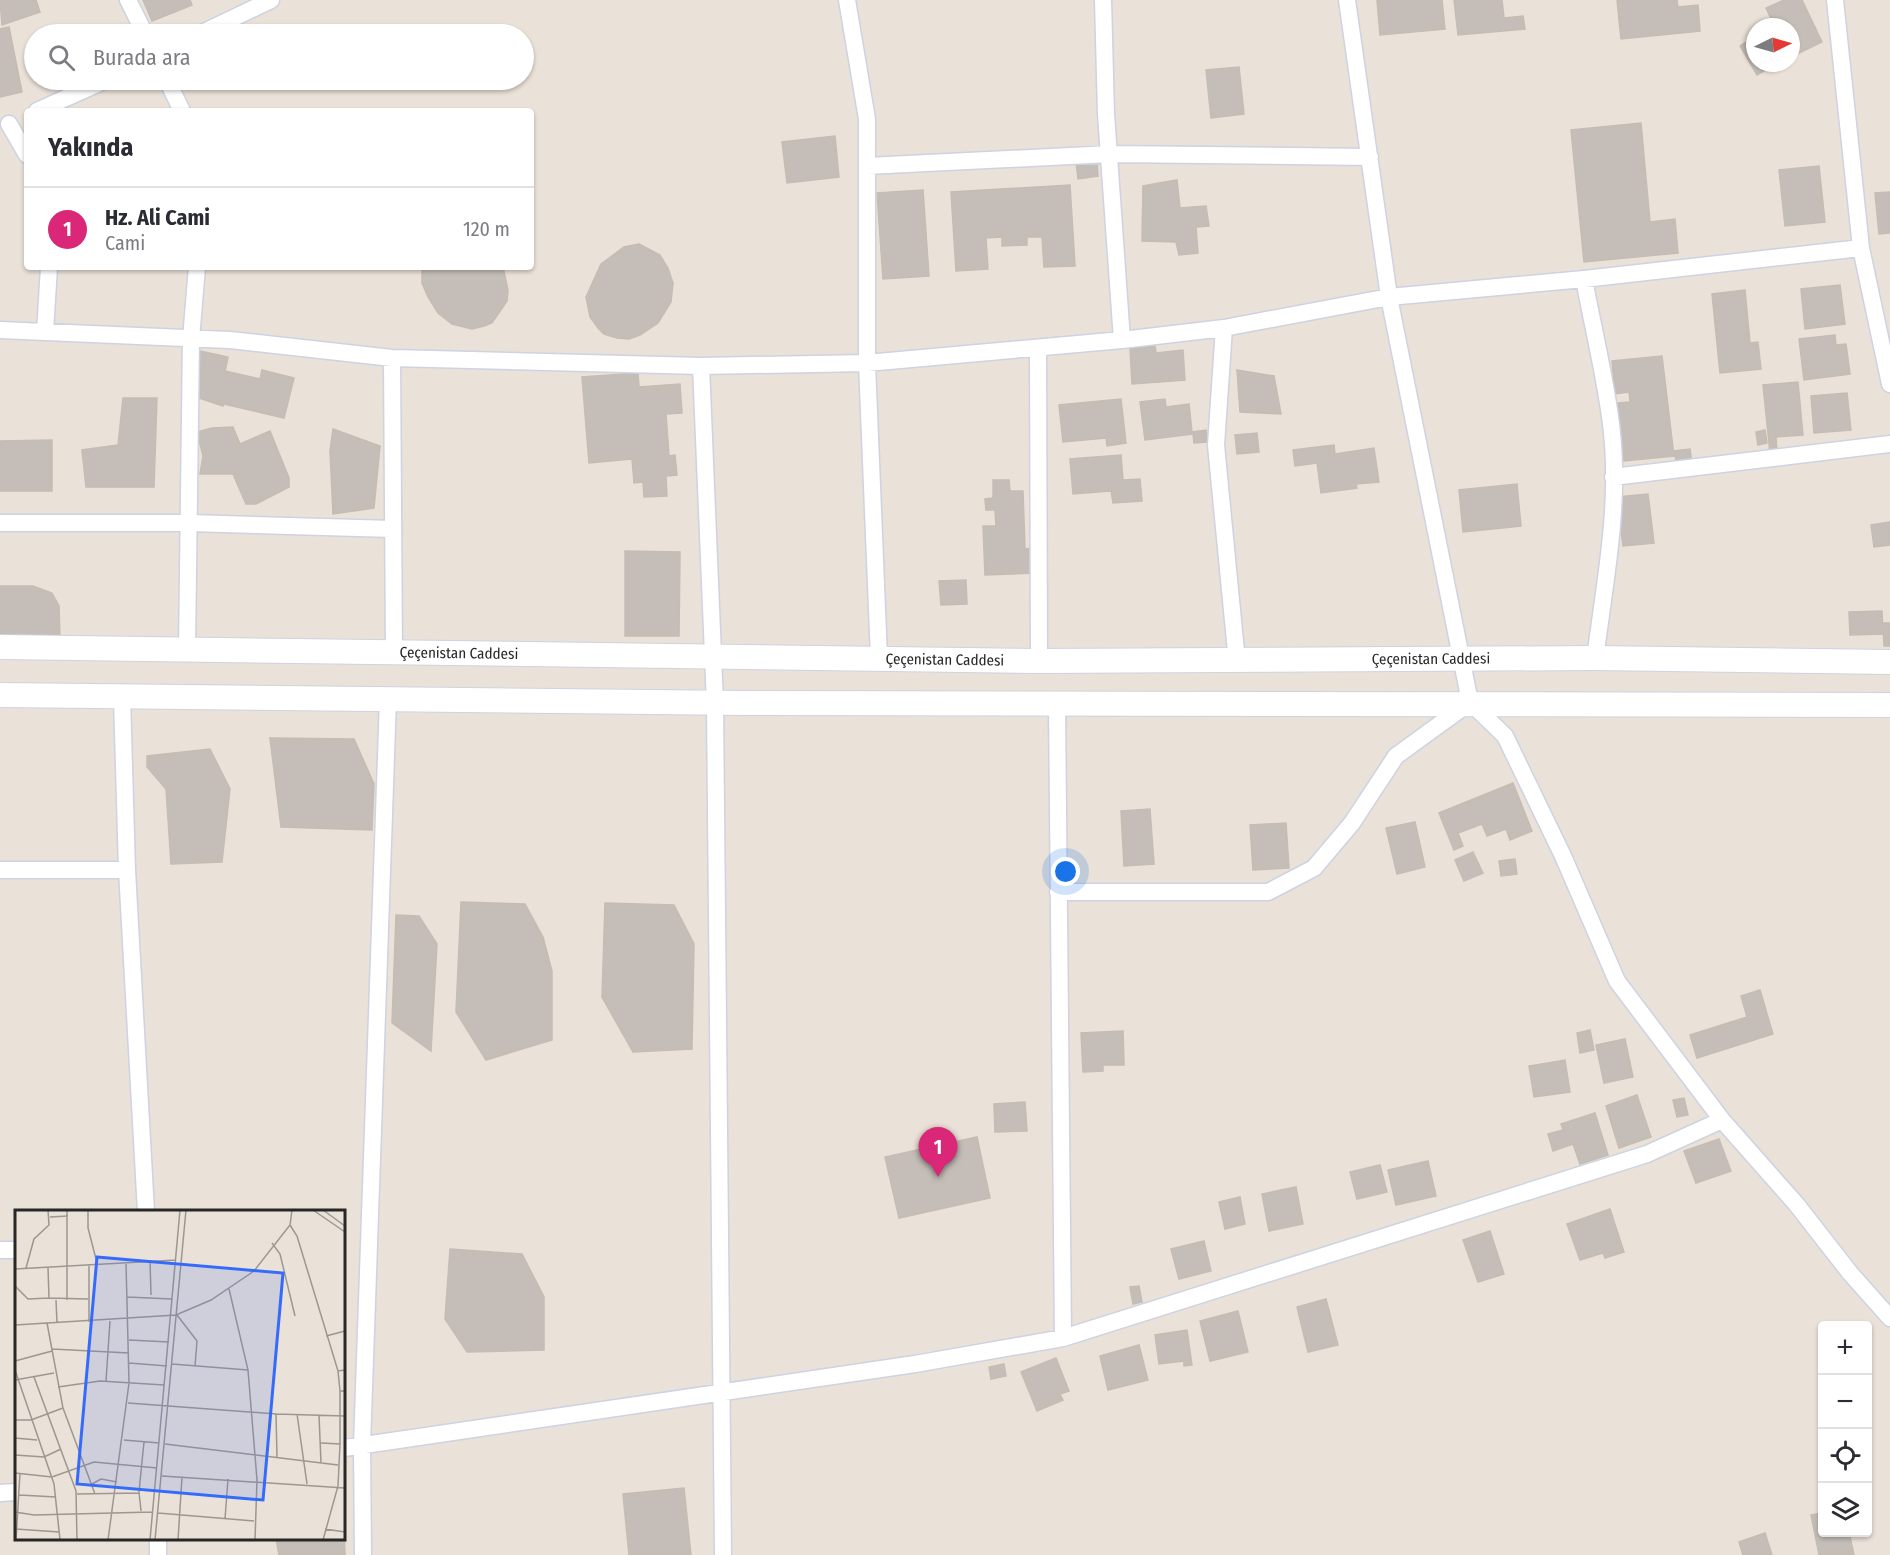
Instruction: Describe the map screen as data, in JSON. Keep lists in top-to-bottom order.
{
  "streets": {
    "main road": ["Çeçenistan Caddesi"]
  },
  "north": "right",
  "page": {
    "search": "Burada ara",
    "heading": "Yakında",
    "list": [
      {
        "mark": "1",
        "name": "Hz. Ali Cami",
        "note": "Cami",
        "value": "120 m"
      }
    ],
    "pins": "1",
    "map_buttons": ["+", "−"]
  }
}
